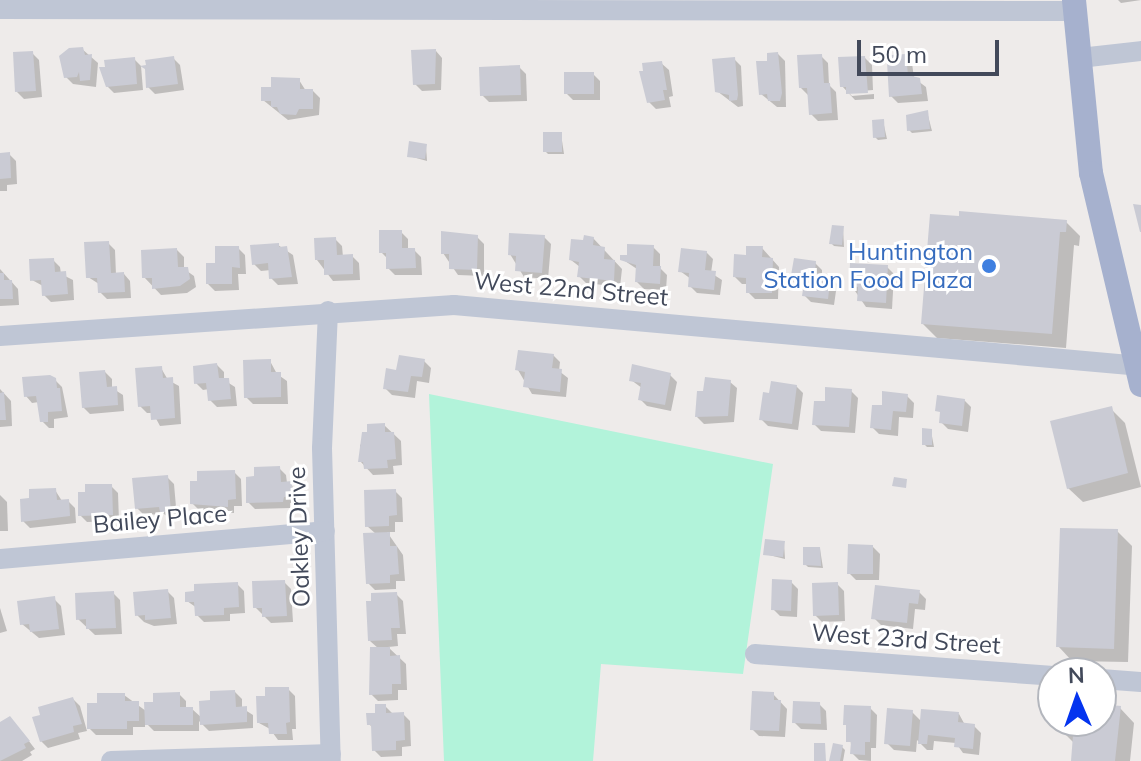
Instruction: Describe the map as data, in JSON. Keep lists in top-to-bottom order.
{
  "streets": {
    "street": [
      "West 22nd Street",
      "Bailey Place",
      "Oakley Drive",
      "West 23rd Street"
    ]
  },
  "crossings": [
    ["West 22nd Street", "Oakley Drive"],
    ["Bailey Place", "Oakley Drive"]
  ],
  "places": ["Huntington Station Food Plaza"],
  "scale_bar": "50 m",
  "north": "top"
}
